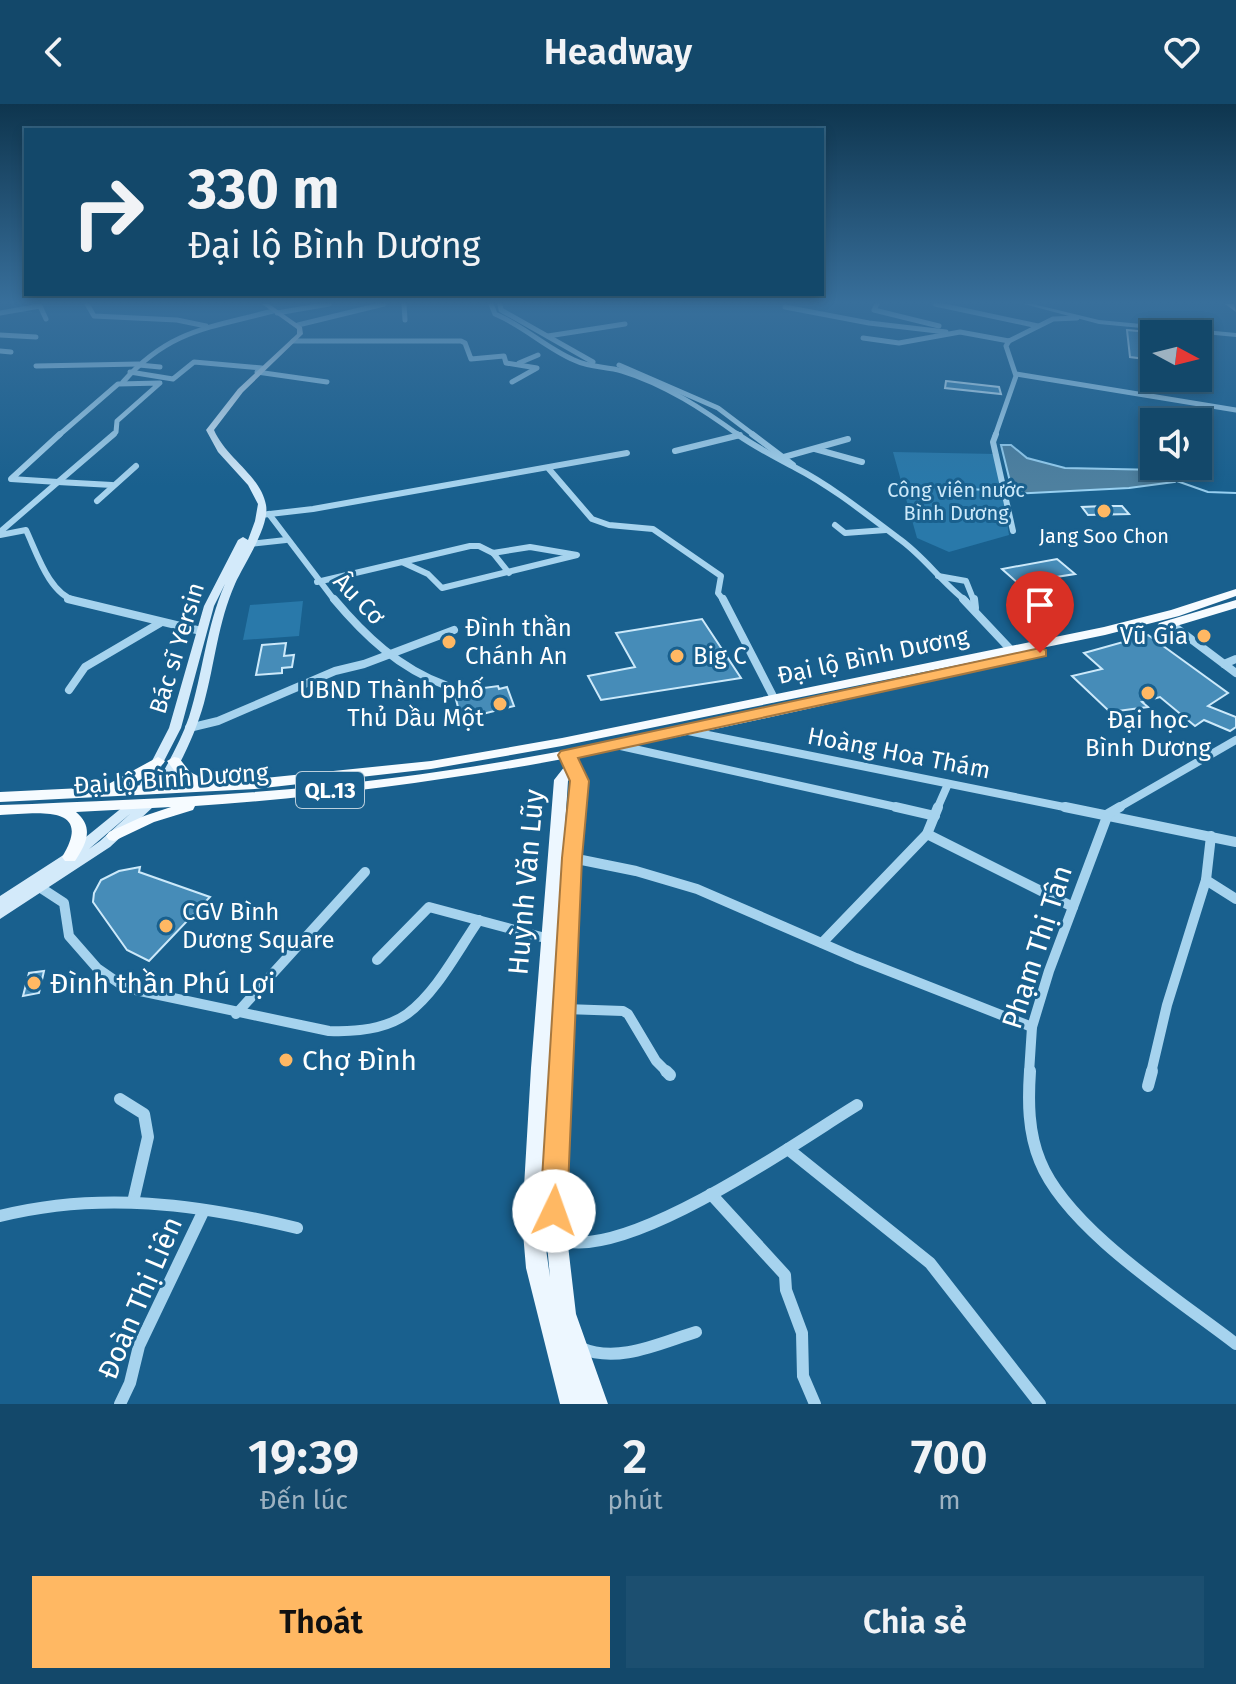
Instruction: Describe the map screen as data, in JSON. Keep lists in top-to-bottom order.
{
  "streets": {
    "highway": ["Đại lộ Bình Dương", "QL.13"],
    "main road": ["Bác sĩ Yersin", "Huỳnh Văn Lũy"],
    "street": [
      "Âu Cơ",
      "Hoàng Hoa Thám",
      "Phạm Thị Tân",
      "Đoàn Thị Liên"
    ]
  },
  "crossings": [
    ["Âu Cơ", "Bác sĩ Yersin"],
    ["Bác sĩ Yersin", "Đại lộ Bình Dương"],
    ["Đại lộ Bình Dương", "Hoàng Hoa Thám"],
    ["Đại lộ Bình Dương", "Huỳnh Văn Lũy"],
    ["Hoàng Hoa Thám", "Phạm Thị Tân"]
  ],
  "parks": ["Công viên nước Bình Dương"],
  "places": [
    "Jang Soo Chon",
    "Vũ Gia",
    "Đình thần Chánh An",
    "Big C",
    "Đại học Bình Dương",
    "UBND Thành phố Thủ Dầu Một",
    "CGV Bình Dương Square",
    "Đình thần Phú Lợi",
    "Chợ Đình"
  ],
  "north": "right",
  "page": {
    "header": "Headway",
    "turn": ["330 m", "Đại lộ Bình Dương"],
    "eta": [
      "19:39",
      "Đến lúc",
      "2",
      "phút",
      "700",
      "m"
    ],
    "buttons": ["Thoát", "Chia sẻ"]
  }
}
